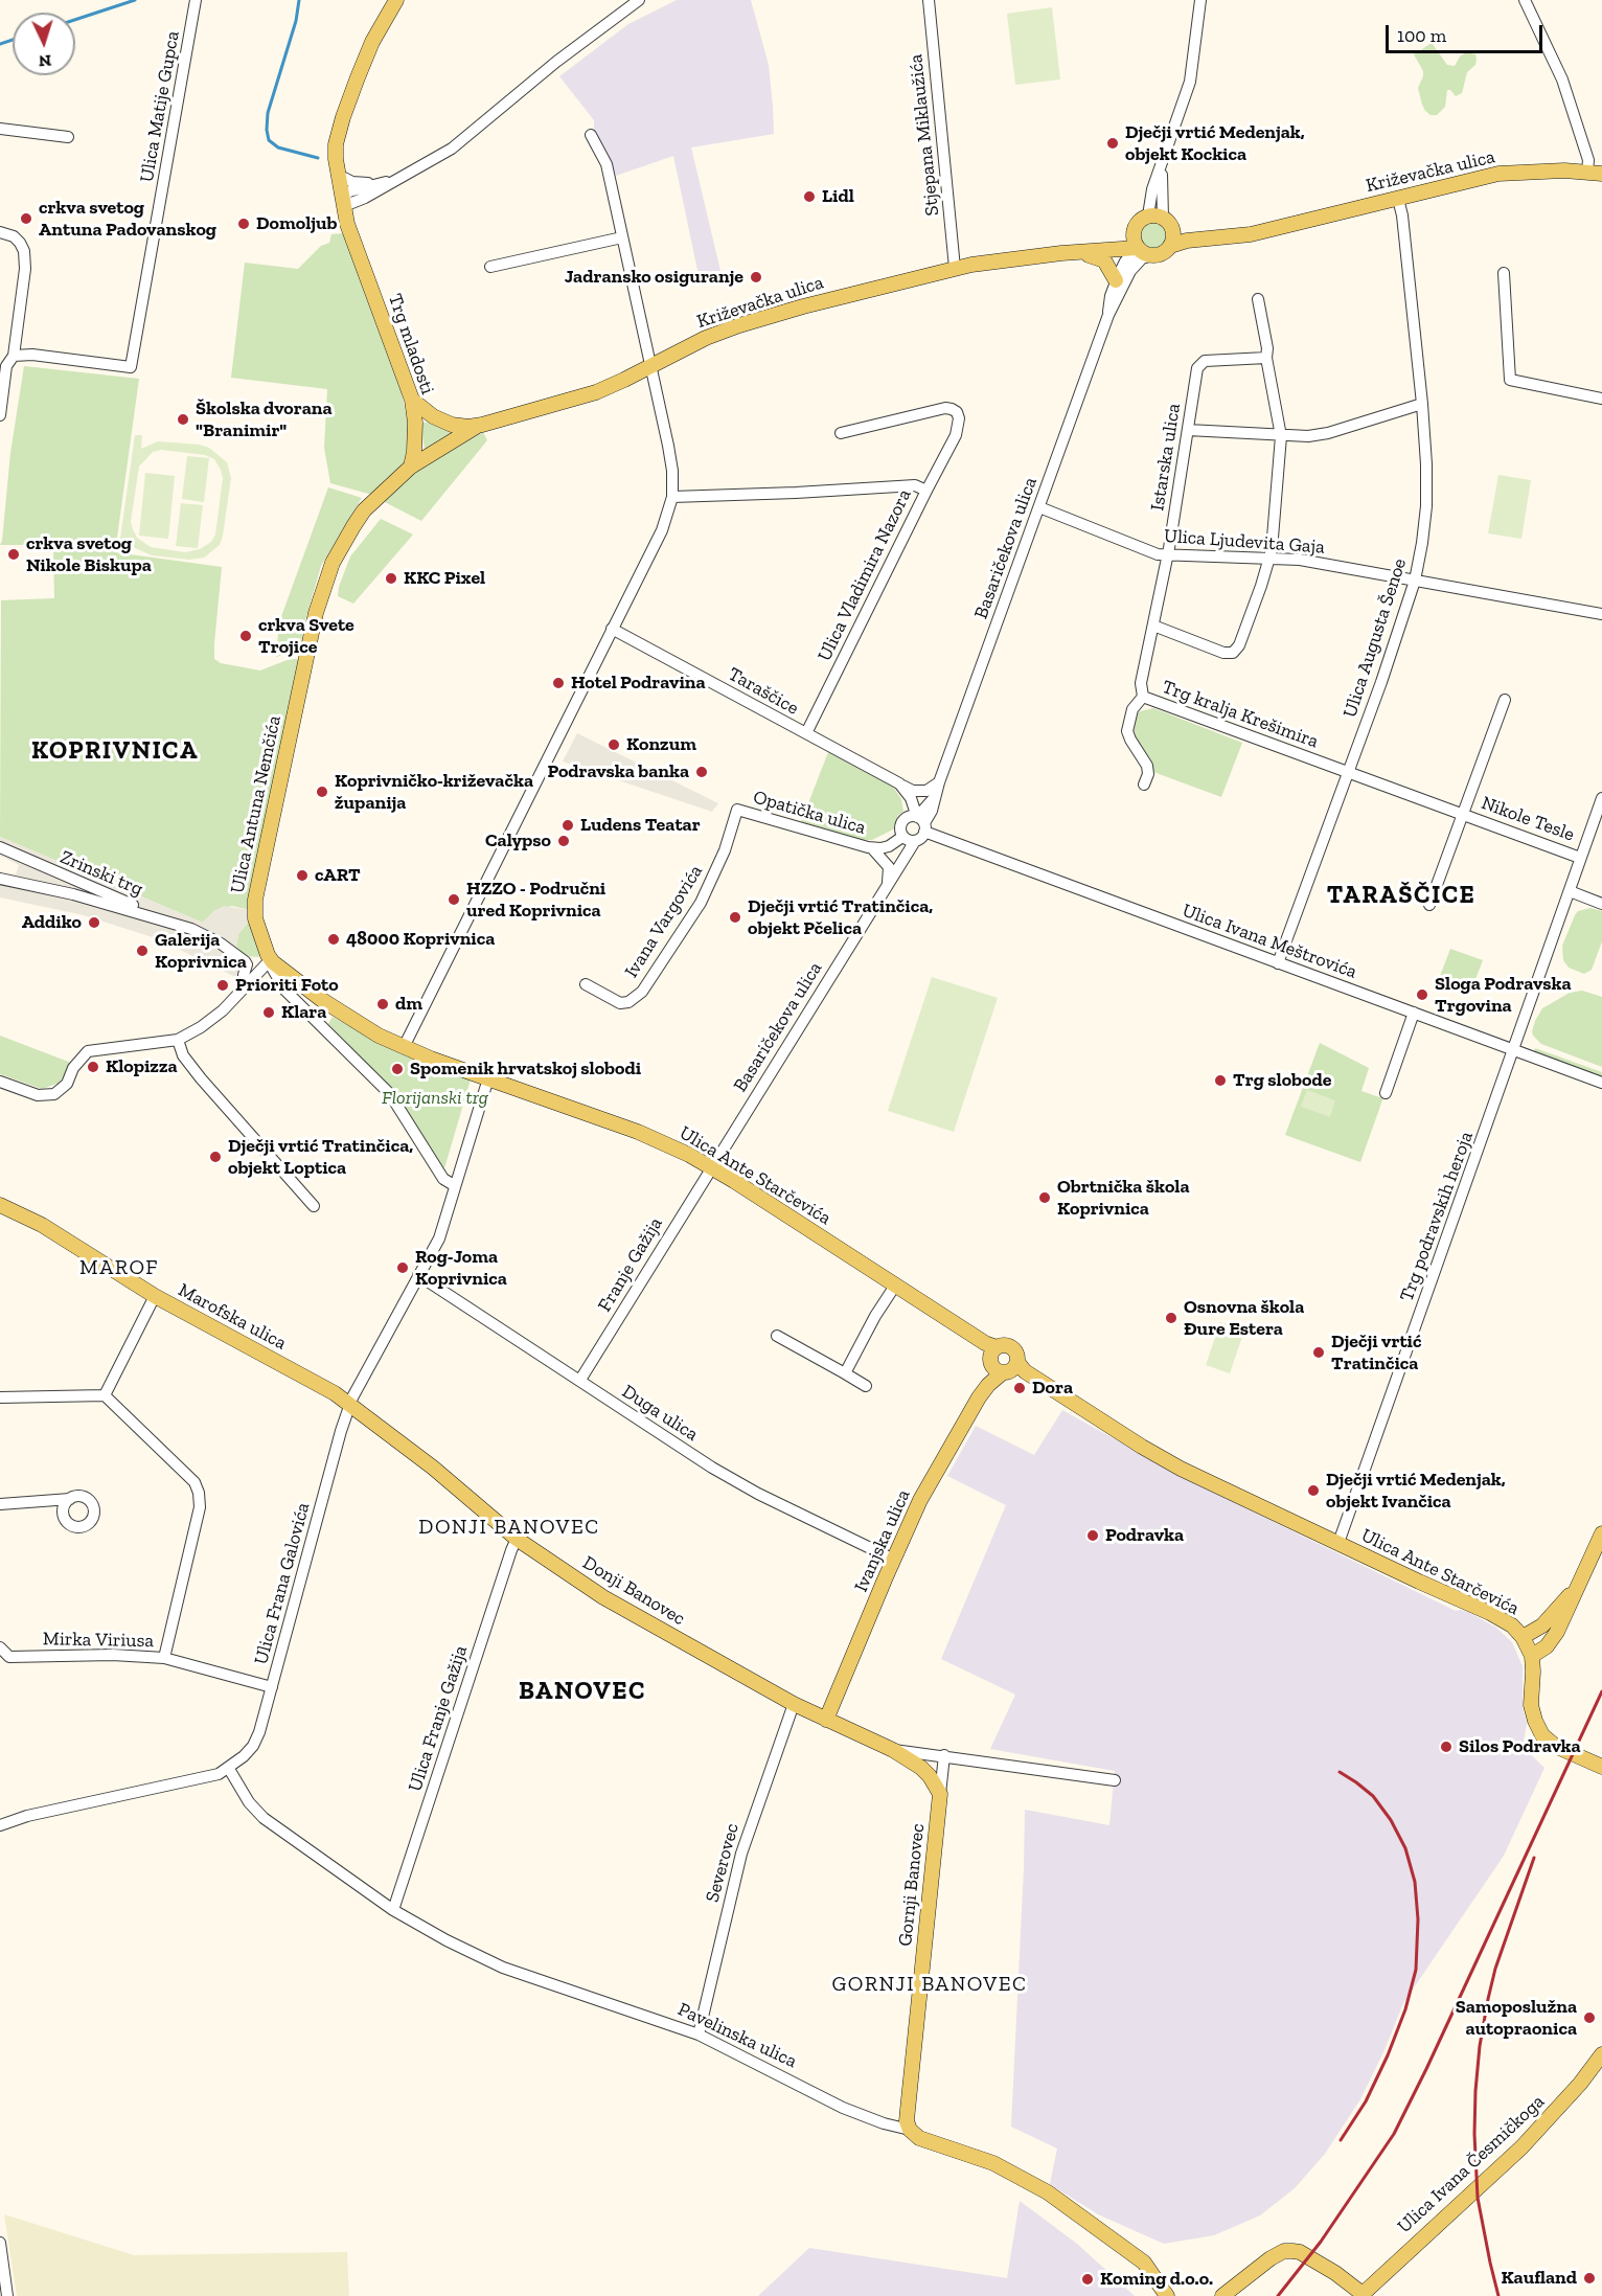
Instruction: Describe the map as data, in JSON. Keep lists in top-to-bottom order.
{
  "streets": {
    "main road": [
      "Križevačka ulica",
      "Trg mladosti",
      "Ulica Antuna Nemčića",
      "Ulica Ante Starčevića",
      "Marofska ulica",
      "Ivanjska ulica",
      "Donji Banovec",
      "Gornji Banovec",
      "Pavelinska ulica",
      "Ulica Ivana Česmičkoga"
    ],
    "street": [
      "Ulica Matije Gupca",
      "Stjepana Miklaužića",
      "Istarska ulica",
      "Ulica Ljudevita Gaja",
      "Basaričekova ulica",
      "Ulica Vladimira Nazora",
      "Ulica Augusta Šenoe",
      "Taraščice",
      "Trg kralja Krešimira",
      "Opatička ulica",
      "Nikole Tesle",
      "Zrinski trg",
      "Ivana Vargovića",
      "Ulica Ivana Meštrovića",
      "Trg podravskih heroja",
      "Franje Gažija",
      "Duga ulica",
      "Ulica Frana Galovića",
      "Mirka Viriusa",
      "Ulica Franje Gažija",
      "Severovec"
    ]
  },
  "crossings": [
    ["Stjepana Miklaužića", "Križevačka ulica"],
    ["Križevačka ulica", "Trg mladosti"],
    ["Križevačka ulica", "Basaričekova ulica"],
    ["Križevačka ulica", "Ulica Augusta Šenoe"],
    ["Križevačka ulica", "Ulica Antuna Nemčića"],
    ["Trg mladosti", "Ulica Antuna Nemčića"],
    ["Istarska ulica", "Ulica Ljudevita Gaja"],
    ["Istarska ulica", "Trg kralja Krešimira"],
    ["Ulica Ljudevita Gaja", "Basaričekova ulica"],
    ["Ulica Ljudevita Gaja", "Ulica Augusta Šenoe"],
    ["Basaričekova ulica", "Opatička ulica"],
    ["Basaričekova ulica", "Ulica Ivana Meštrovića"],
    ["Basaričekova ulica", "Ulica Ante Starčevića"],
    ["Basaričekova ulica", "Franje Gažija"],
    ["Ulica Vladimira Nazora", "Taraščice"],
    ["Ulica Augusta Šenoe", "Trg kralja Krešimira"],
    ["Ulica Augusta Šenoe", "Nikole Tesle"],
    ["Ulica Augusta Šenoe", "Ulica Ivana Meštrovića"],
    ["Trg kralja Krešimira", "Nikole Tesle"],
    ["Opatička ulica", "Ivana Vargovića"],
    ["Nikole Tesle", "Trg podravskih heroja"],
    ["Ulica Ivana Meštrovića", "Trg podravskih heroja"],
    ["Ulica Ante Starčevića", "Trg podravskih heroja"],
    ["Ulica Ante Starčevića", "Franje Gažija"],
    ["Ulica Ante Starčevića", "Ivanjska ulica"],
    ["Franje Gažija", "Duga ulica"],
    ["Marofska ulica", "Ulica Frana Galovića"],
    ["Marofska ulica", "Donji Banovec"],
    ["Duga ulica", "Ivanjska ulica"],
    ["Duga ulica", "Ulica Frana Galovića"],
    ["Ivanjska ulica", "Donji Banovec"],
    ["Ulica Frana Galovića", "Donji Banovec"],
    ["Ulica Frana Galovića", "Mirka Viriusa"],
    ["Ulica Frana Galovića", "Pavelinska ulica"],
    ["Donji Banovec", "Ulica Franje Gažija"],
    ["Donji Banovec", "Severovec"],
    ["Donji Banovec", "Gornji Banovec"],
    ["Ulica Franje Gažija", "Pavelinska ulica"],
    ["Severovec", "Pavelinska ulica"],
    ["Gornji Banovec", "Pavelinska ulica"]
  ],
  "districts": [
    "KOPRIVNICA",
    "TARAŠČICE",
    "MAROF",
    "DONJI BANOVEC",
    "BANOVEC",
    "GORNJI BANOVEC"
  ],
  "parks": ["Florijanski trg"],
  "places": [
    "Dječji vrtić Medenjak, objekt Kockica",
    "Lidl",
    "crkva svetog Antuna Padovanskog",
    "Domoljub",
    "Jadransko osiguranje",
    "Školska dvorana \"Branimir\"",
    "crkva svetog Nikole Biskupa",
    "KKC Pixel",
    "crkva Svete Trojice",
    "Hotel Podravina",
    "Konzum",
    "Podravska banka",
    "Koprivničko-križevačka županija",
    "Ludens Teatar",
    "Calypso",
    "cART",
    "HZZO - Područni ured Koprivnica",
    "Dječji vrtić Tratinčica, objekt Pčelica",
    "Addiko",
    "48000 Koprivnica",
    "Galerija Koprivnica",
    "Prioriti Foto",
    "Sloga Podravska Trgovina",
    "dm",
    "Klara",
    "Klopizza",
    "Spomenik hrvatskoj slobodi",
    "Trg slobode",
    "Dječji vrtić Tratinčica, objekt Loptica",
    "Obrtnička škola Koprivnica",
    "Rog-Joma Koprivnica",
    "Osnovna škola Đure Estera",
    "Dječji vrtić Tratinčica",
    "Dora",
    "Dječji vrtić Medenjak, objekt Ivančica",
    "Podravka",
    "Silos Podravka",
    "Samoposlužna autopraonica",
    "Kaufland",
    "Koming d.o.o."
  ],
  "scale_bar": "100 m",
  "north": "bottom"
}
